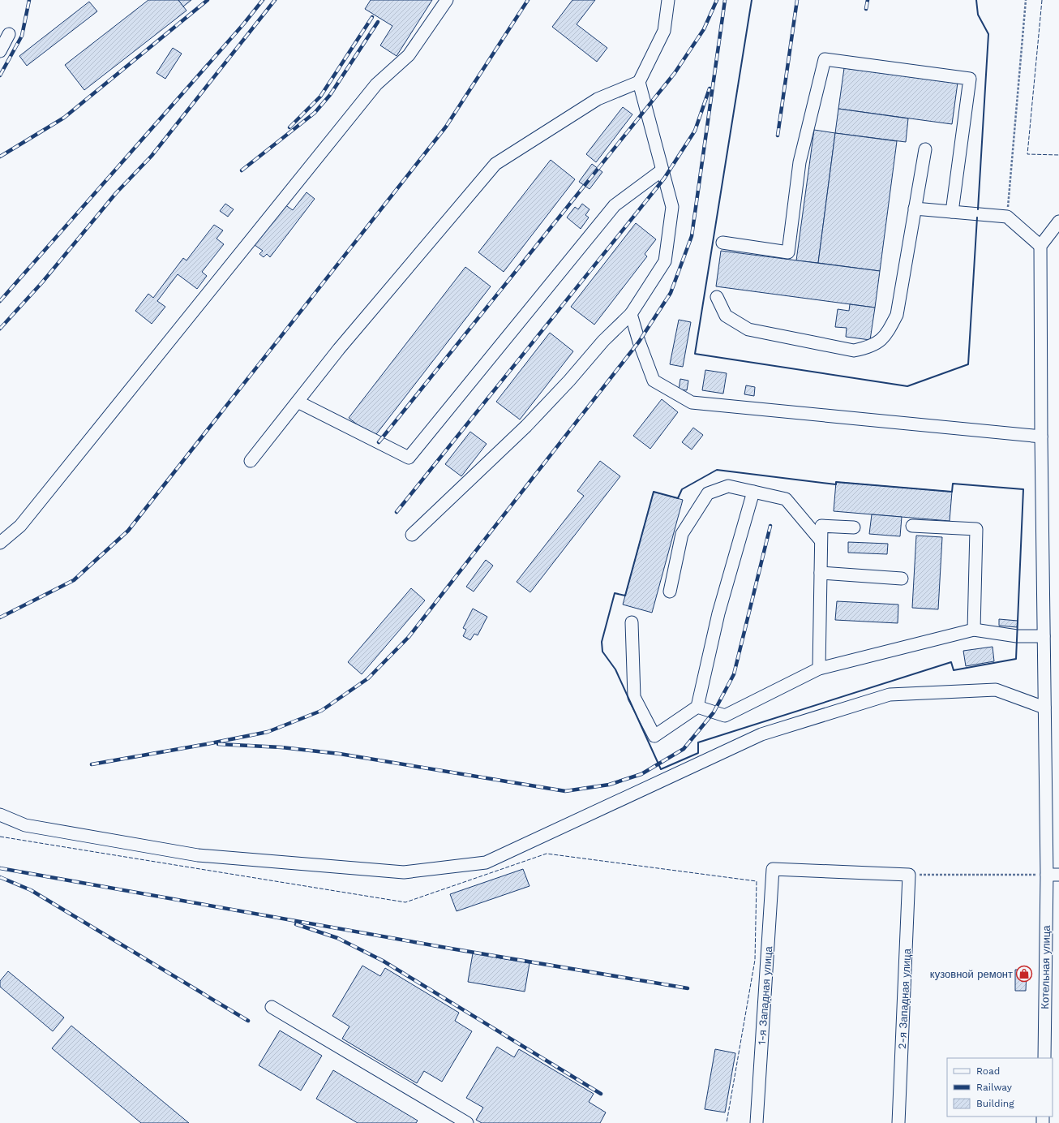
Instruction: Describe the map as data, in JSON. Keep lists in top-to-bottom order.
{
  "streets": {
    "street": ["Котельная улица", "1-я Западная улица", "2-я Западная улица"]
  },
  "crossings": [
    ["1-я Западная улица", "2-я Западная улица"]
  ],
  "places": {
    "shop": ["кузовной ремонт"]
  },
  "legend": ["Road", "Railway", "Building"]
}
